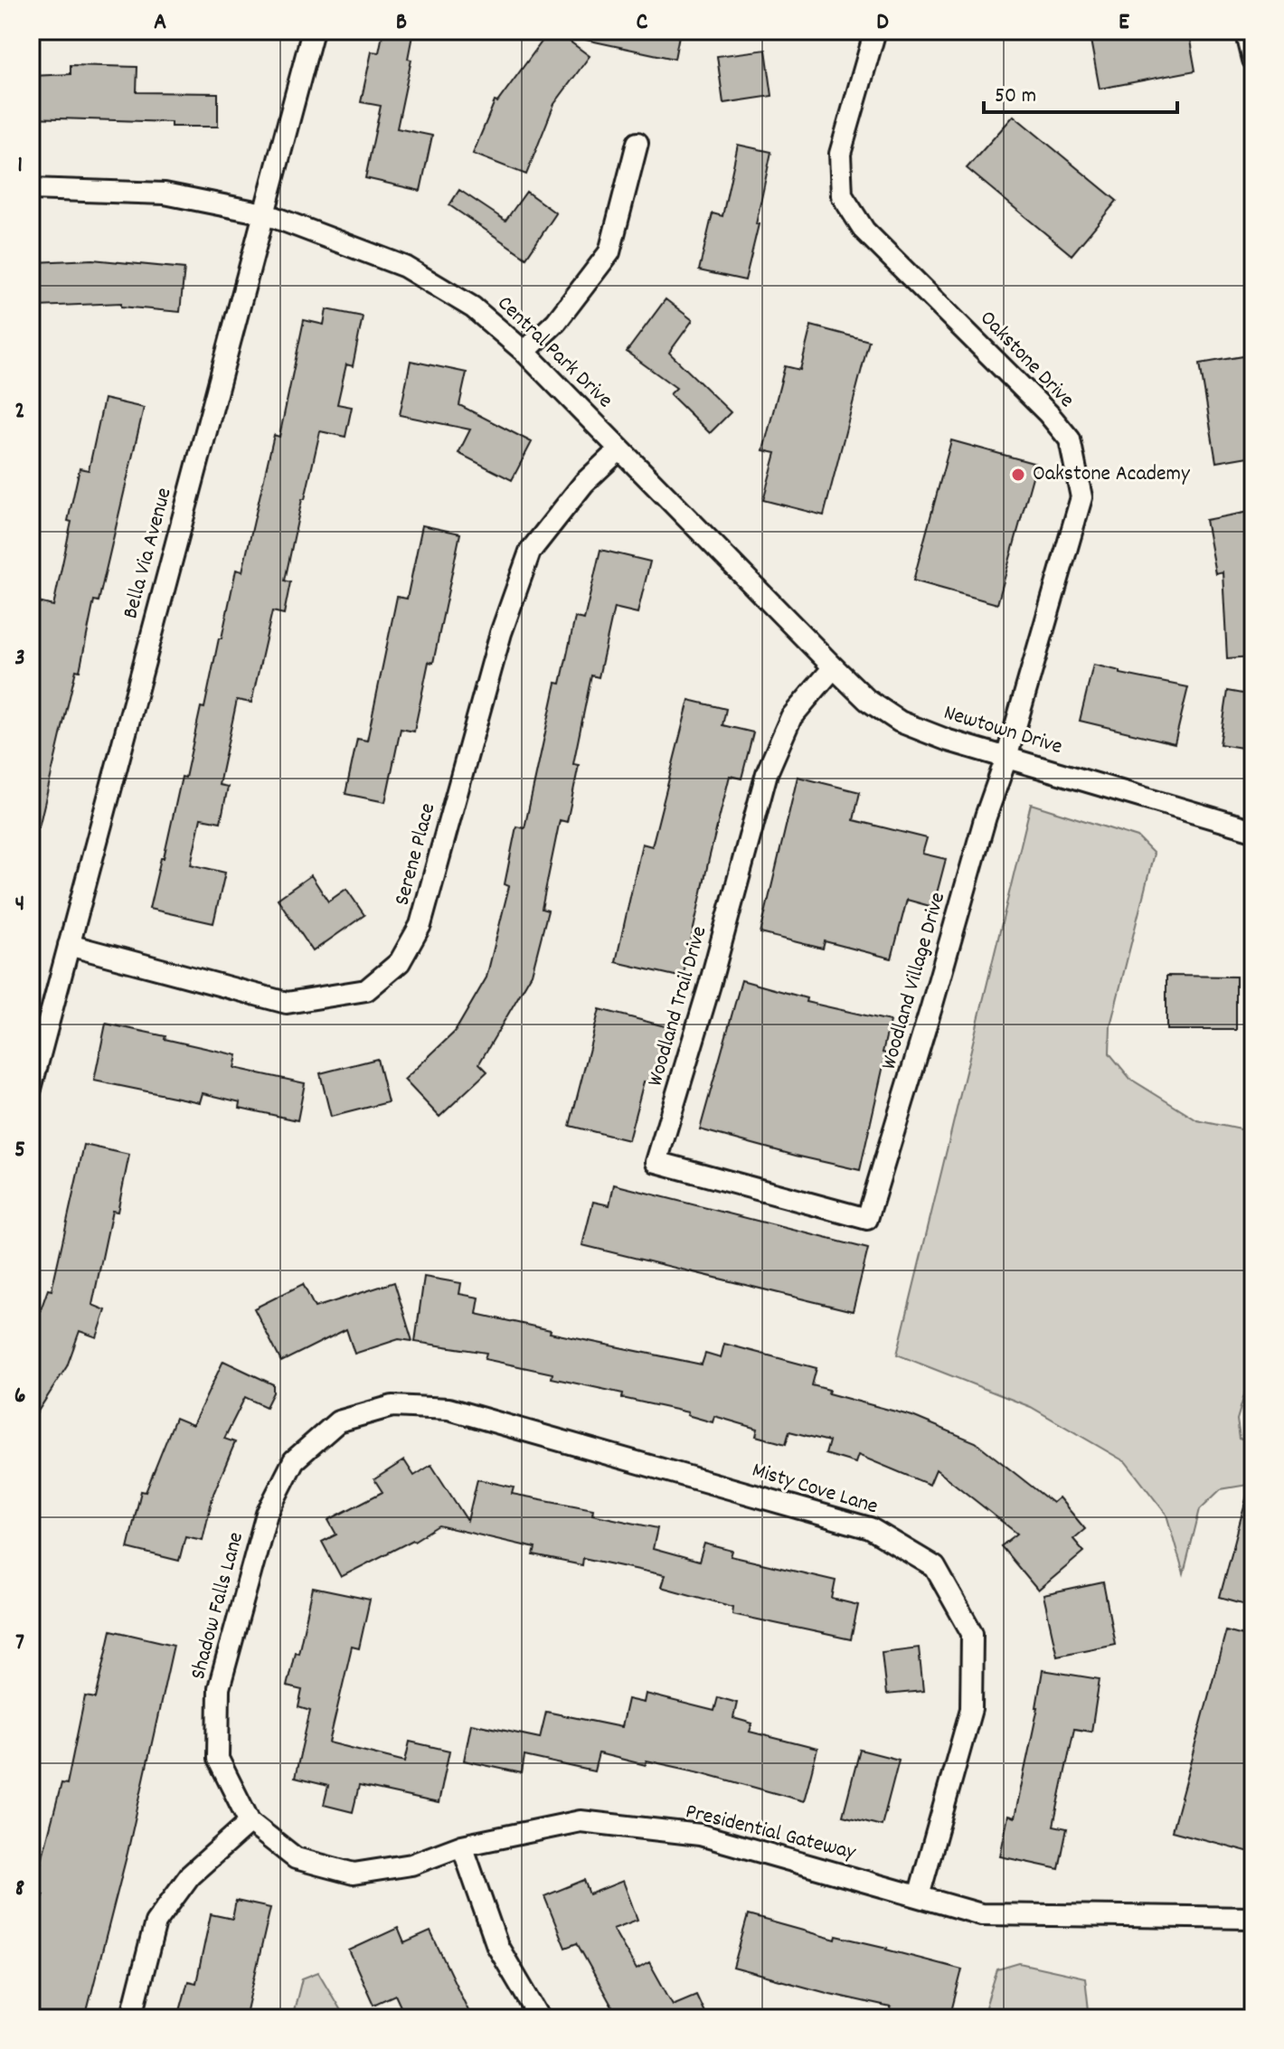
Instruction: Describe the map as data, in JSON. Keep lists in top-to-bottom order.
{
  "streets": {
    "street": [
      "Central Park Drive",
      "Oakstone Drive",
      "Bella Via Avenue",
      "Newtown Drive",
      "Serene Place",
      "Woodland Village Drive",
      "Woodland Trail Drive",
      "Misty Cove Lane",
      "Shadow Falls Lane",
      "Presidential Gateway"
    ]
  },
  "crossings": [
    ["Central Park Drive", "Bella Via Avenue"],
    ["Central Park Drive", "Newtown Drive"],
    ["Central Park Drive", "Serene Place"],
    ["Oakstone Drive", "Newtown Drive"],
    ["Oakstone Drive", "Woodland Village Drive"],
    ["Bella Via Avenue", "Serene Place"],
    ["Newtown Drive", "Woodland Village Drive"],
    ["Newtown Drive", "Woodland Trail Drive"],
    ["Woodland Village Drive", "Woodland Trail Drive"],
    ["Misty Cove Lane", "Shadow Falls Lane"],
    ["Misty Cove Lane", "Presidential Gateway"],
    ["Shadow Falls Lane", "Presidential Gateway"]
  ],
  "places": ["Oakstone Academy"],
  "scale_bar": "50 m",
  "grid": {
    "columns": [
      "A",
      "B",
      "C",
      "D",
      "E"
    ],
    "rows": [
      "1",
      "2",
      "3",
      "4",
      "5",
      "6",
      "7",
      "8"
    ]
  }
}
